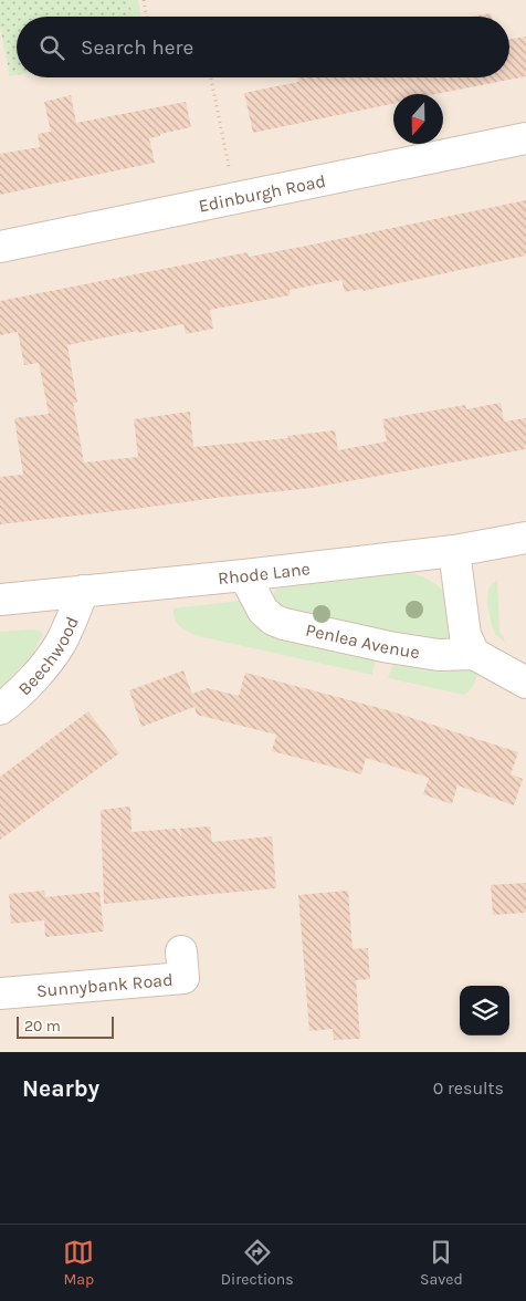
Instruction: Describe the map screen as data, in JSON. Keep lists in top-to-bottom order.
{
  "streets": {
    "street": [
      "Edinburgh Road",
      "Rhode Lane",
      "Penlea Avenue",
      "Beechwood",
      "Sunnybank Road"
    ]
  },
  "crossings": [
    ["Rhode Lane", "Penlea Avenue"],
    ["Rhode Lane", "Beechwood"]
  ],
  "scale_bar": "20 m",
  "north": "bottom",
  "page": {
    "search": "Search here",
    "scale": "20 m",
    "heading": ["Nearby", "0 results"],
    "nav": ["Map", "Directions", "Saved"]
  }
}
